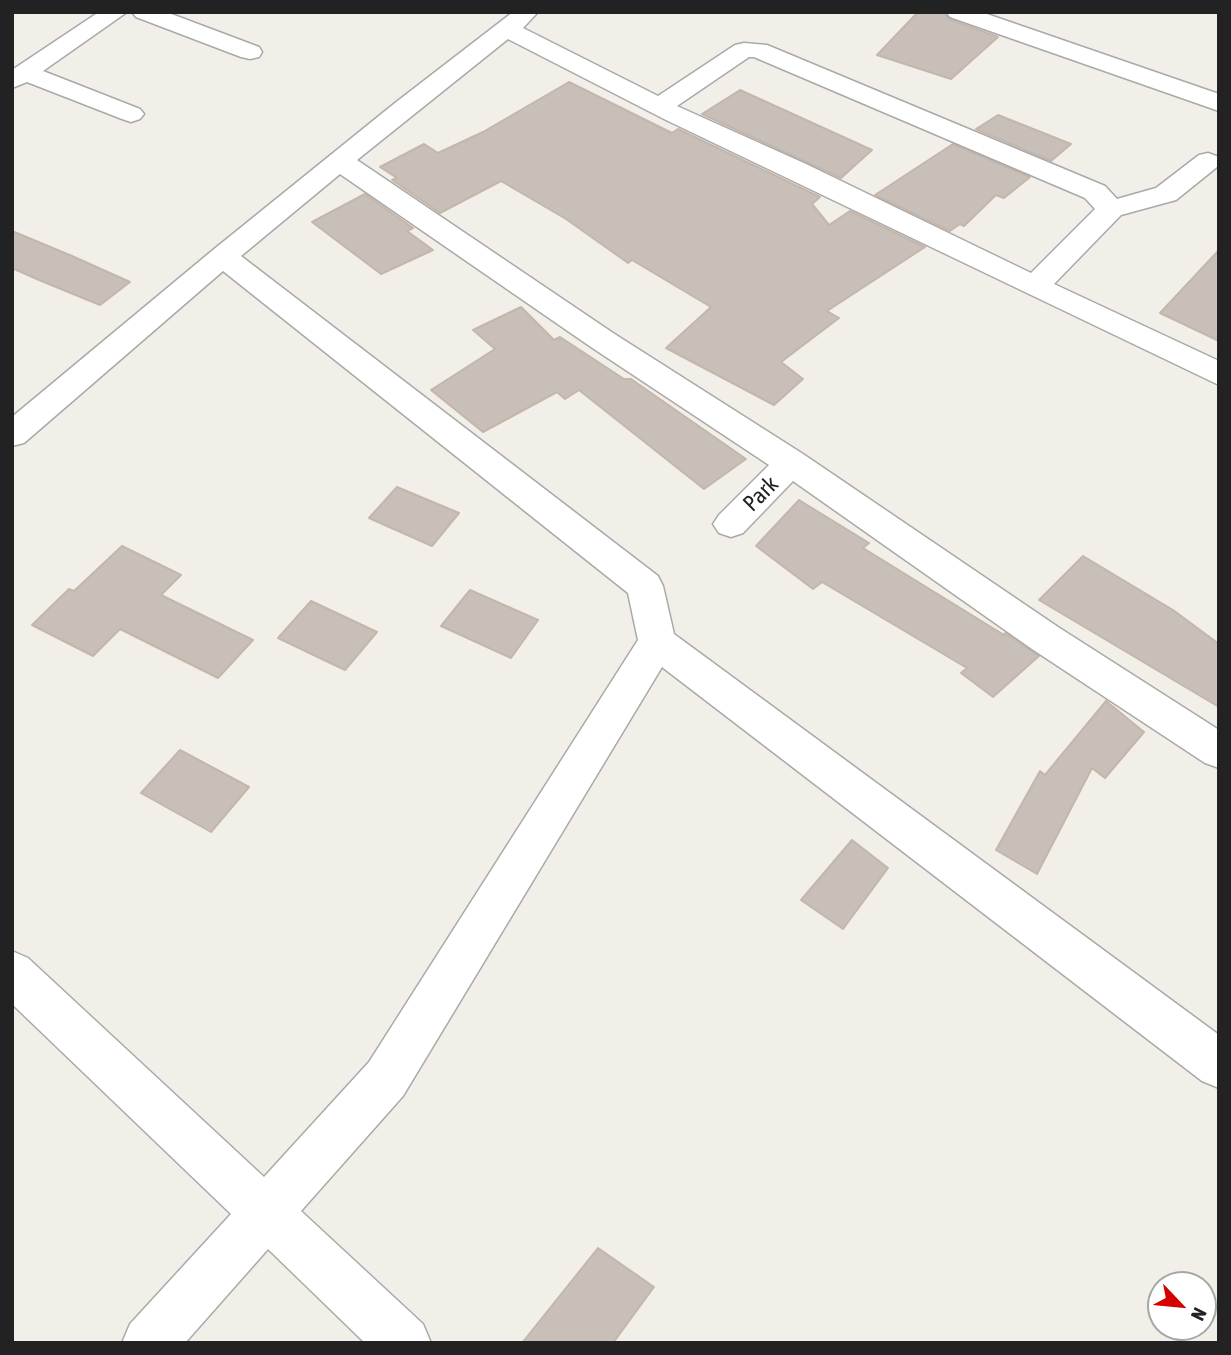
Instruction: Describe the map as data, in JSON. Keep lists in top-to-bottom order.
{
  "streets": {
    "street": ["Park"]
  },
  "north": "bottom right"
}
